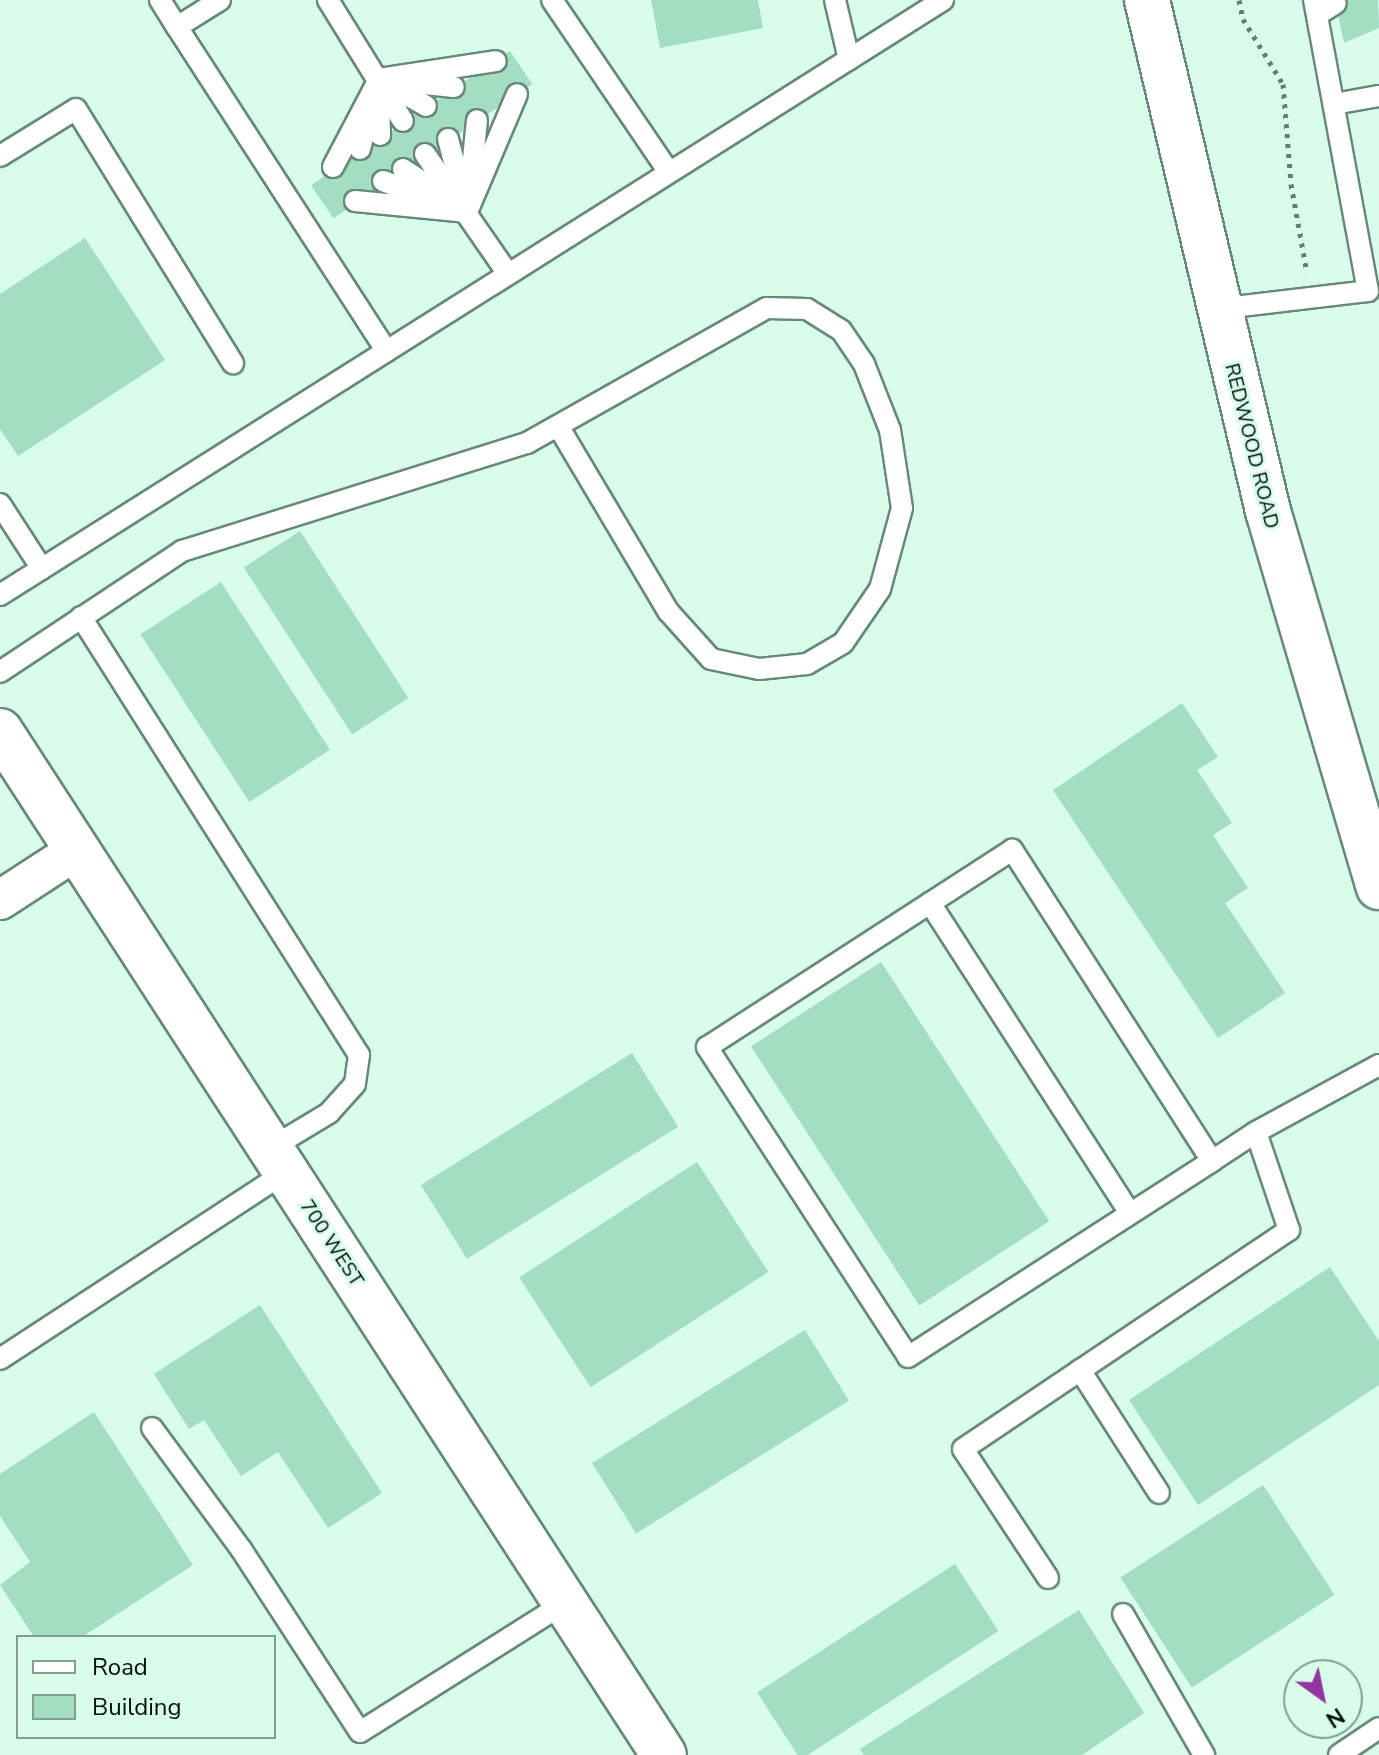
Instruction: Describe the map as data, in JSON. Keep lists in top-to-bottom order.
{
  "streets": {
    "street": ["REDWOOD ROAD", "700 WEST"]
  },
  "legend": ["Road", "Building"],
  "north": "bottom right"
}
